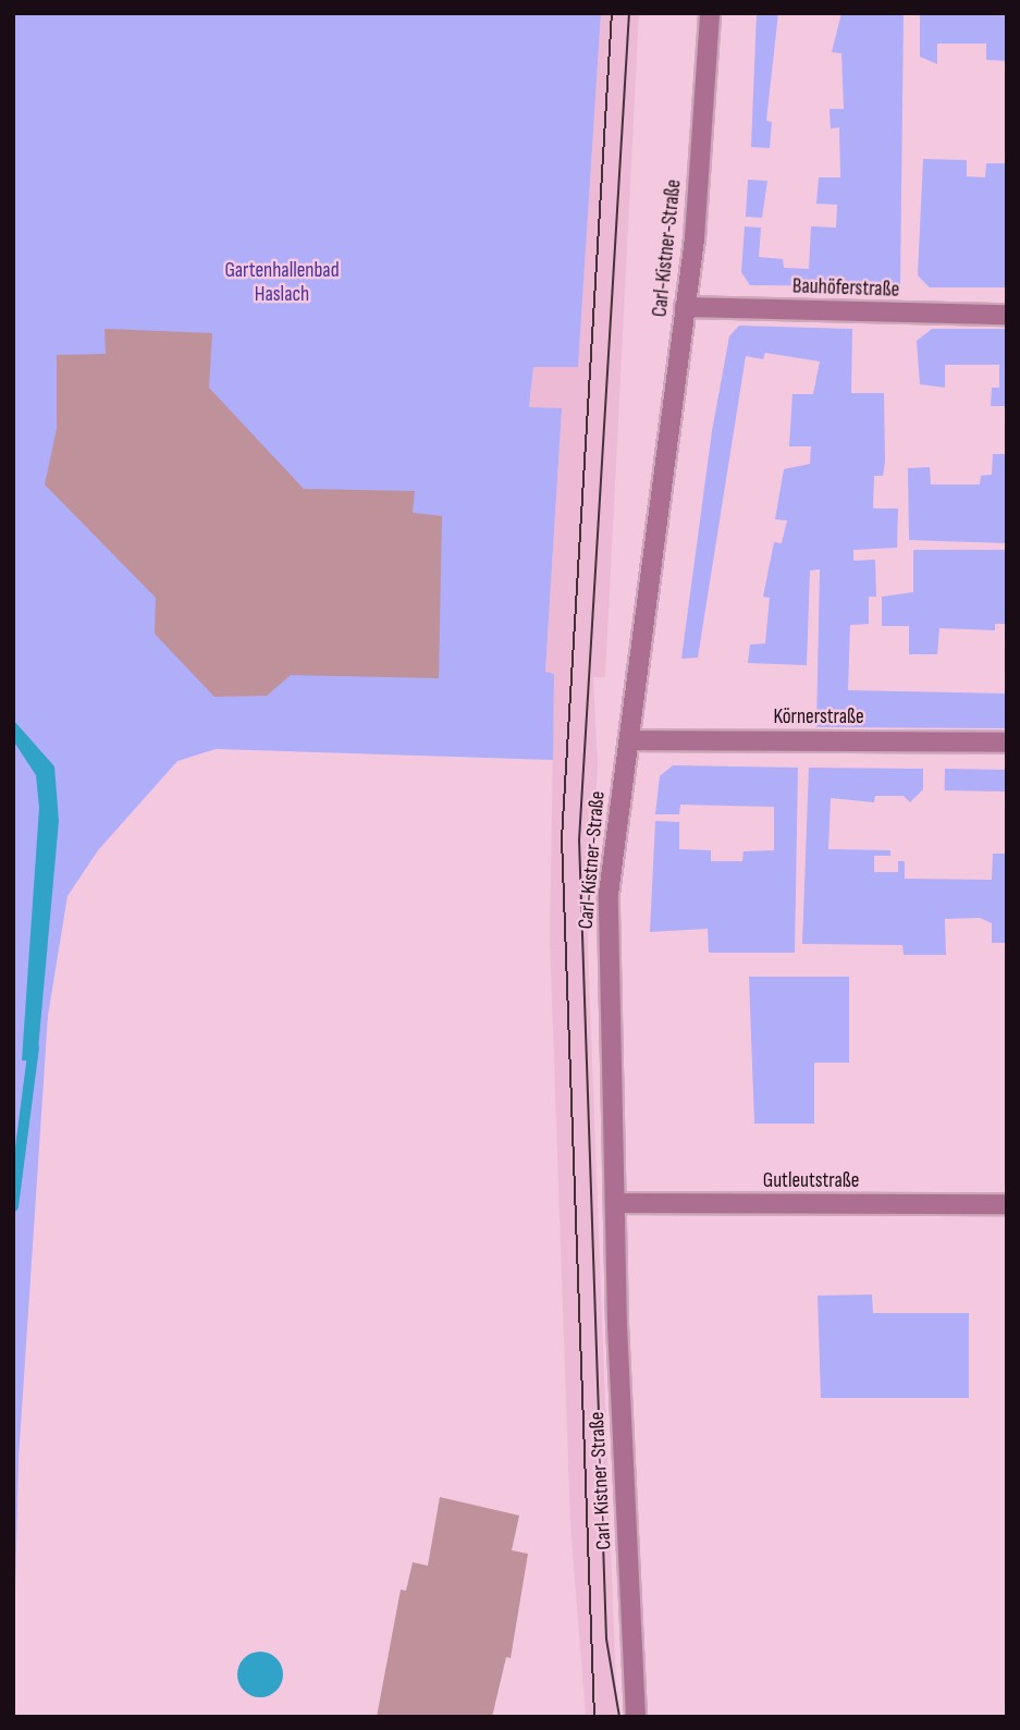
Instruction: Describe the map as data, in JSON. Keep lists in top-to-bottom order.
{
  "streets": {
    "street": [
      "Carl-Kistner-Straße",
      "Bauhöferstraße",
      "Körnerstraße",
      "Gutleutstraße"
    ]
  },
  "crossings": [
    ["Carl-Kistner-Straße", "Bauhöferstraße"],
    ["Carl-Kistner-Straße", "Körnerstraße"],
    ["Carl-Kistner-Straße", "Gutleutstraße"]
  ],
  "parks": ["Gartenhallenbad Haslach"]
}
